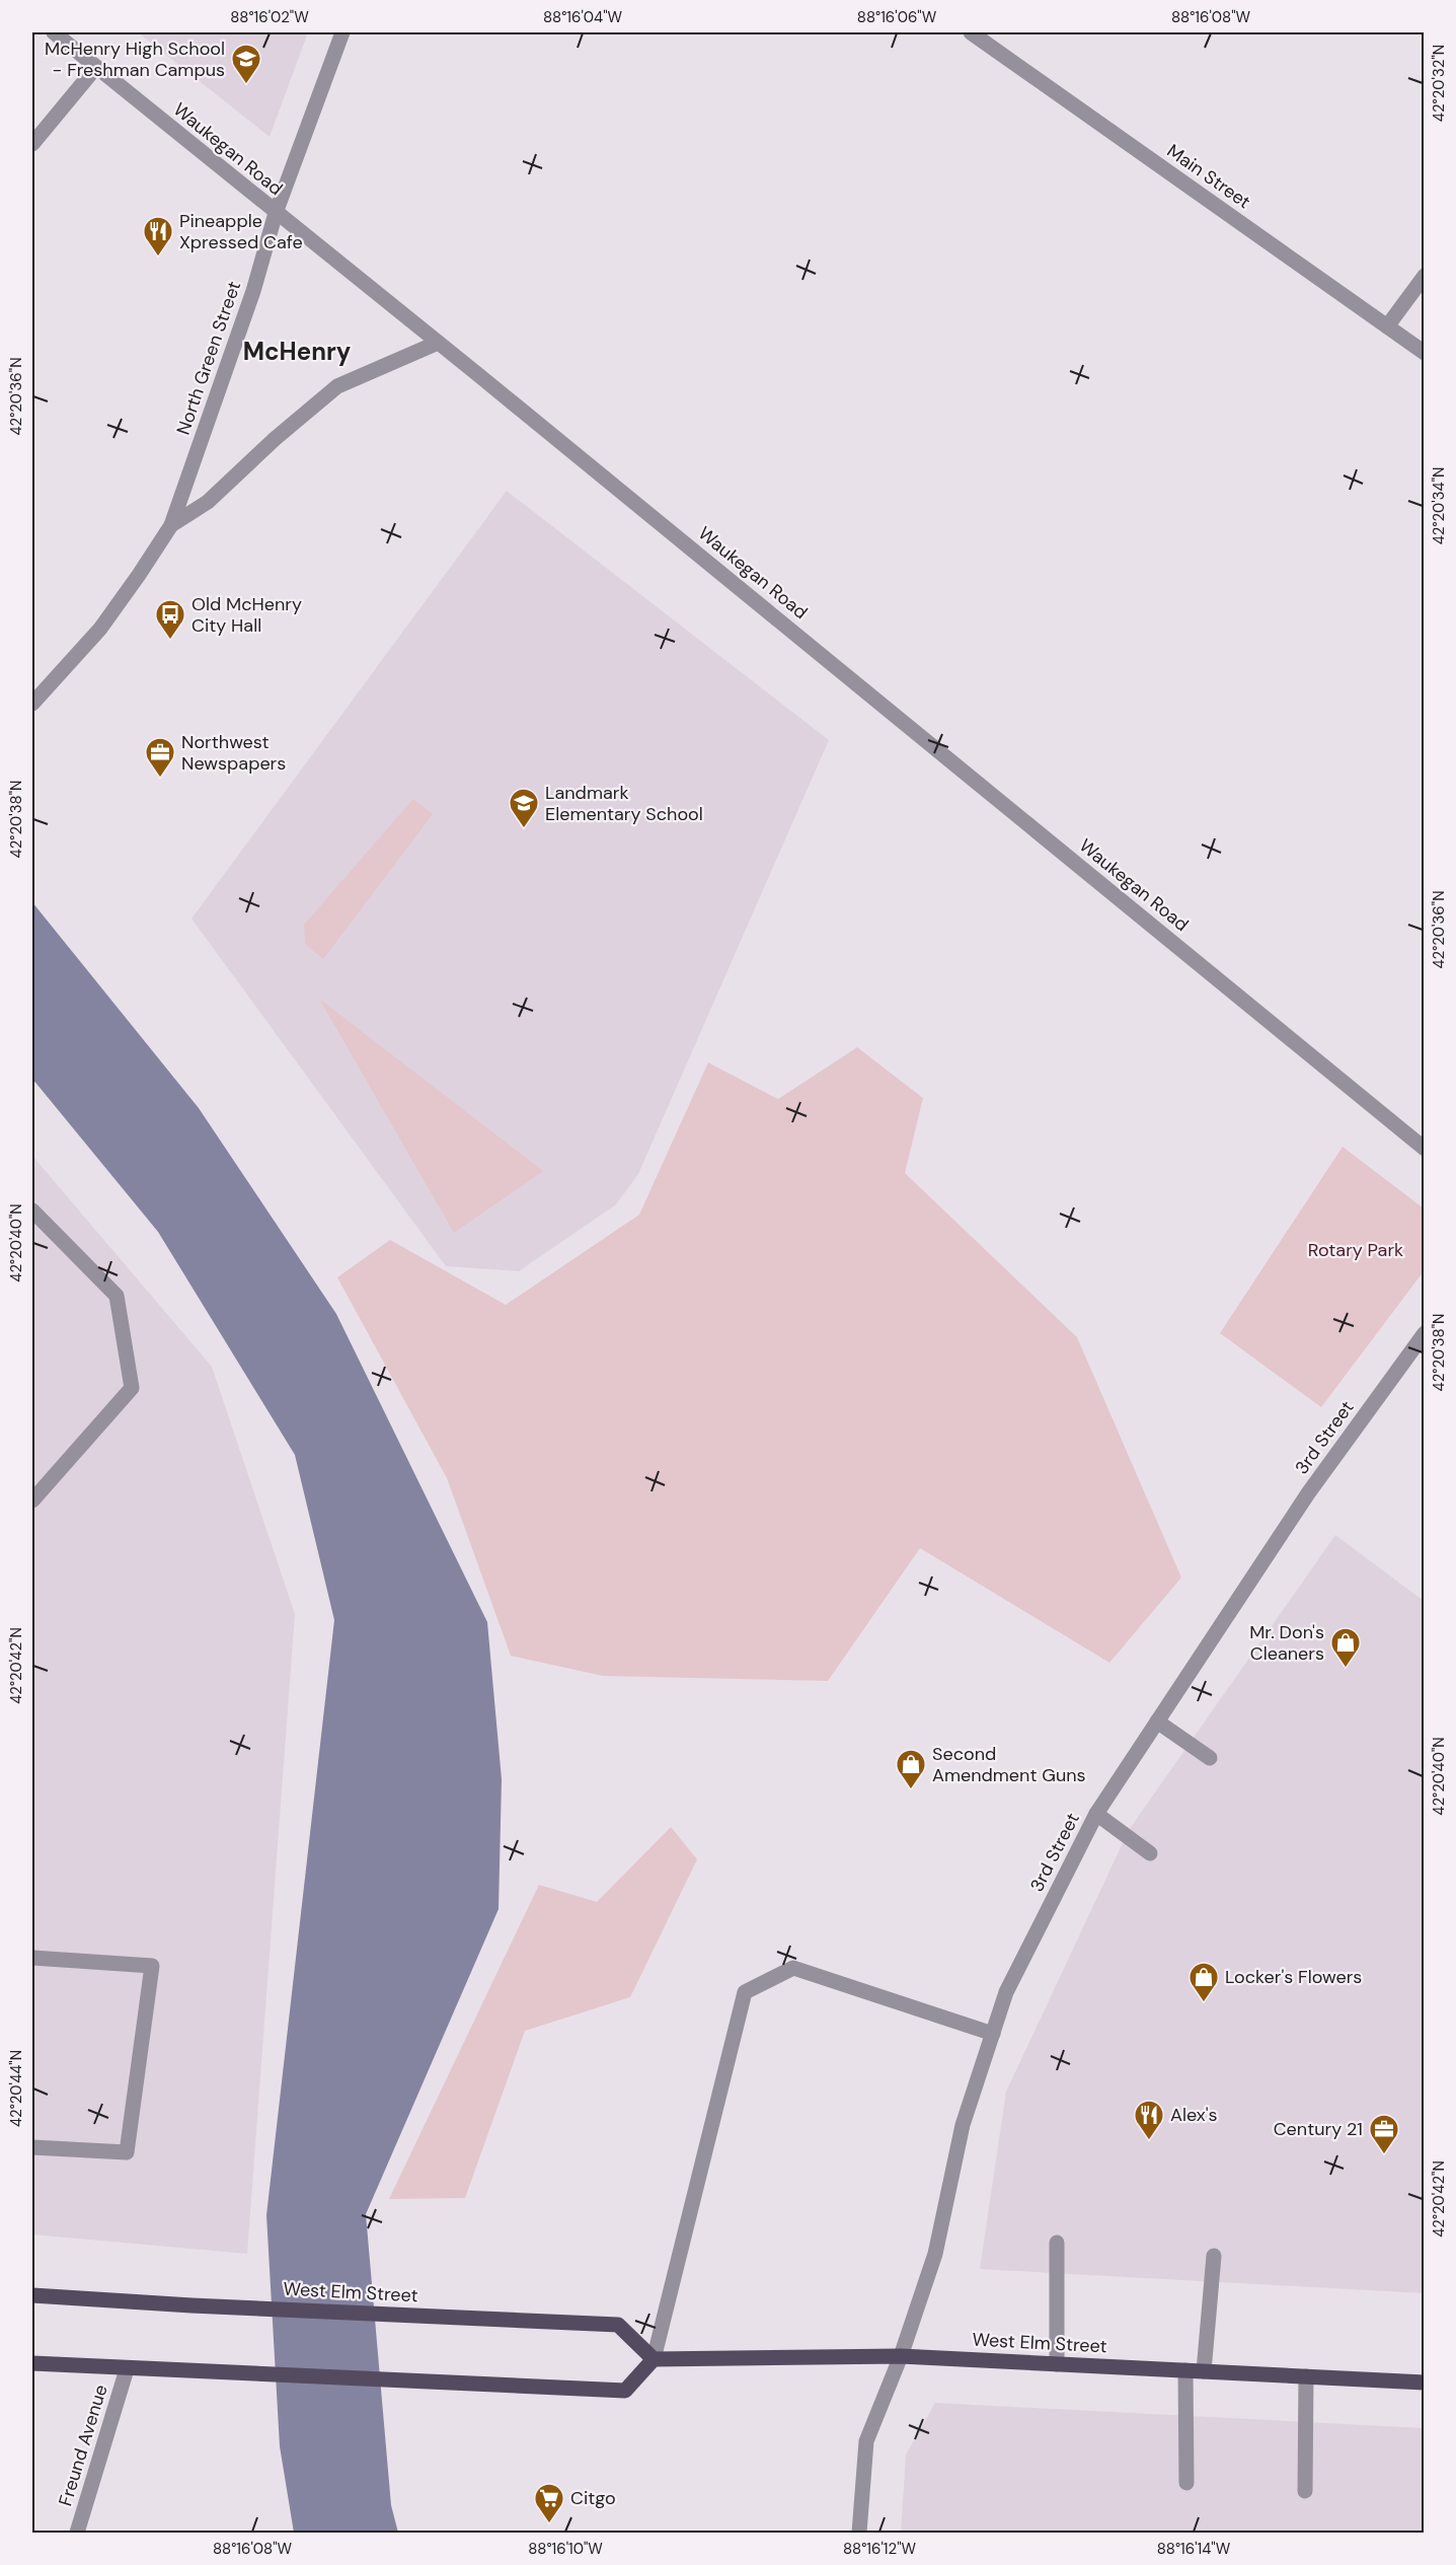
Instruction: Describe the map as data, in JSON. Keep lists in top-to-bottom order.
{
  "streets": {
    "main road": ["West Elm Street"],
    "street": [
      "Waukegan Road",
      "Main Street",
      "North Green Street",
      "3rd Street",
      "Freund Avenue"
    ]
  },
  "crossings": [
    ["Waukegan Road", "North Green Street"],
    ["3rd Street", "West Elm Street"]
  ],
  "districts": ["McHenry"],
  "parks": ["Rotary Park"],
  "places": {
    "school or university": ["McHenry High School - Freshman Campus", "Landmark Elementary School"],
    "restaurant": ["Pineapple Xpressed Cafe", "Alex's"],
    "bus stop": ["Old McHenry City Hall"],
    "office": ["Northwest Newspapers", "Century 21"],
    "shop": ["Mr. Don's Cleaners", "Second Amendment Guns", "Locker's Flowers"],
    "supermarket": ["Citgo"]
  },
  "coordinates": [
    "88°16'02\"W",
    "88°16'04\"W",
    "88°16'06\"W",
    "88°16'08\"W",
    "42°20'32\"N",
    "42°20'36\"N",
    "42°20'34\"N",
    "42°20'38\"N",
    "42°20'40\"N",
    "42°20'42\"N",
    "42°20'44\"N",
    "88°16'10\"W",
    "88°16'12\"W",
    "88°16'14\"W"
  ]
}
